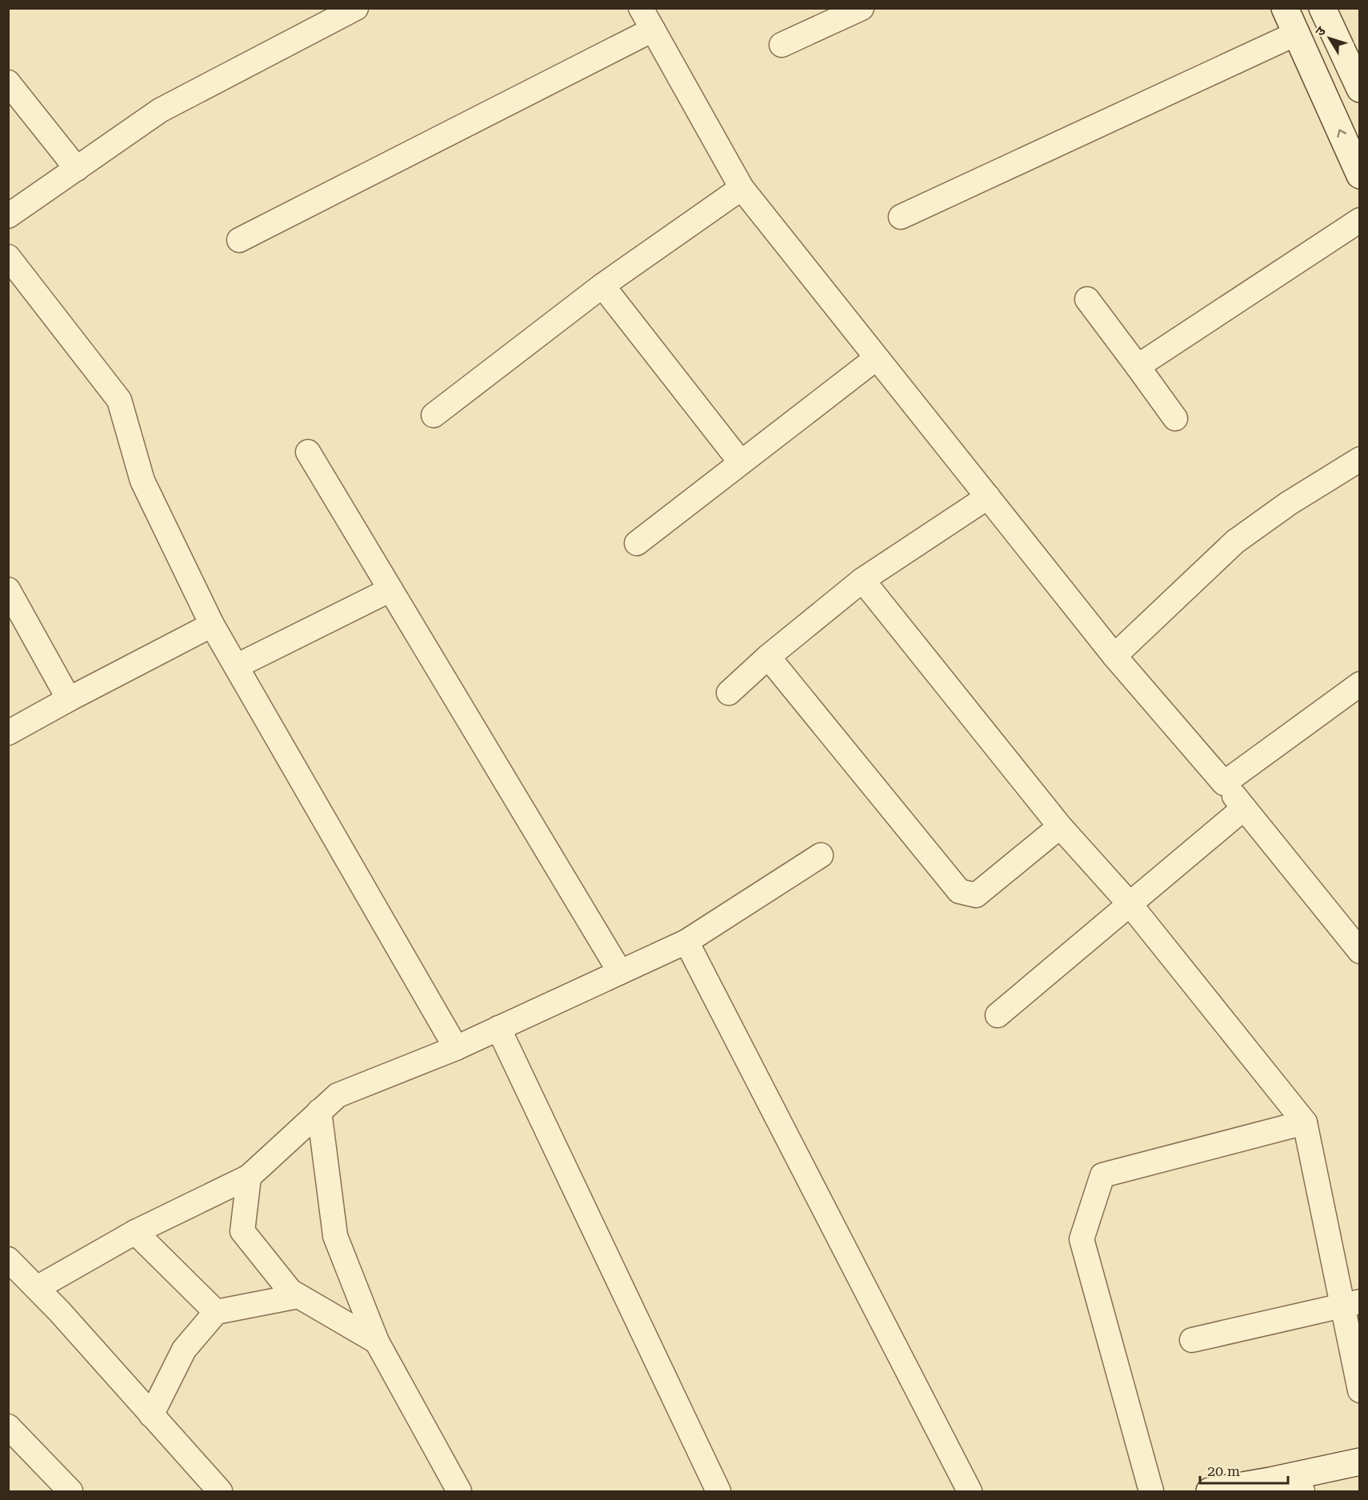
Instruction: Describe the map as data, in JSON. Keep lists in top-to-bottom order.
{
  "scale_bar": "20 m",
  "north": "top left"
}
